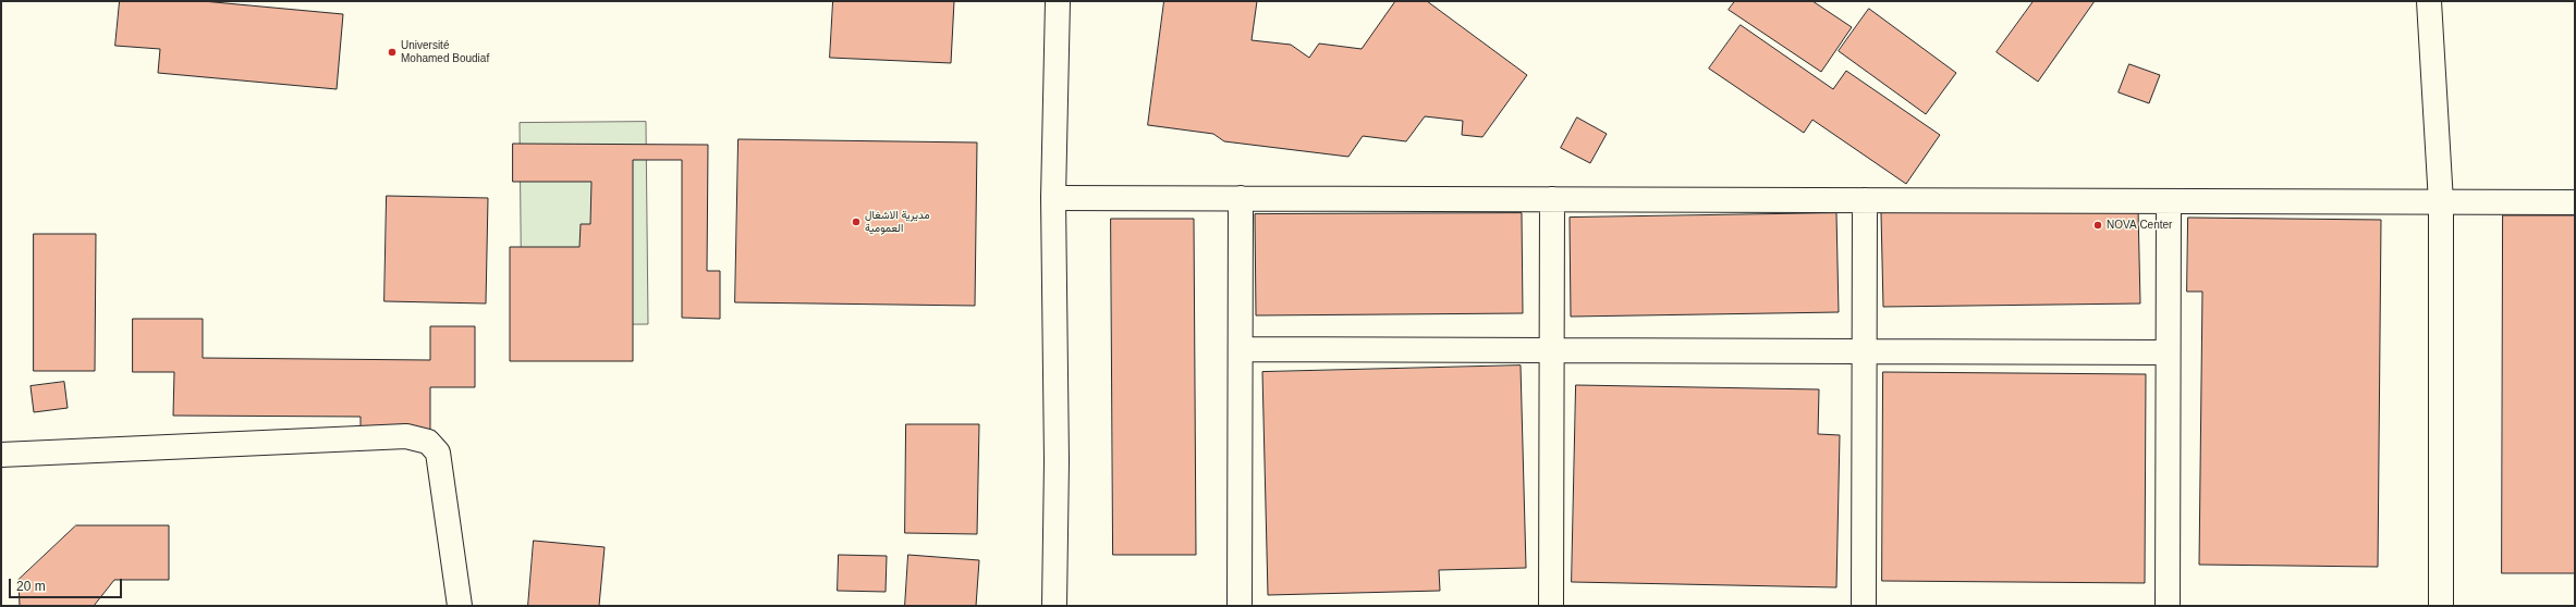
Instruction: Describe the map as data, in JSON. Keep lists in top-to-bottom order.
{
  "places": ["Université Mohamed Boudiaf", "مديرية الاشغال العمومية", "NOVA Center"],
  "scale_bar": "20 m"
}
